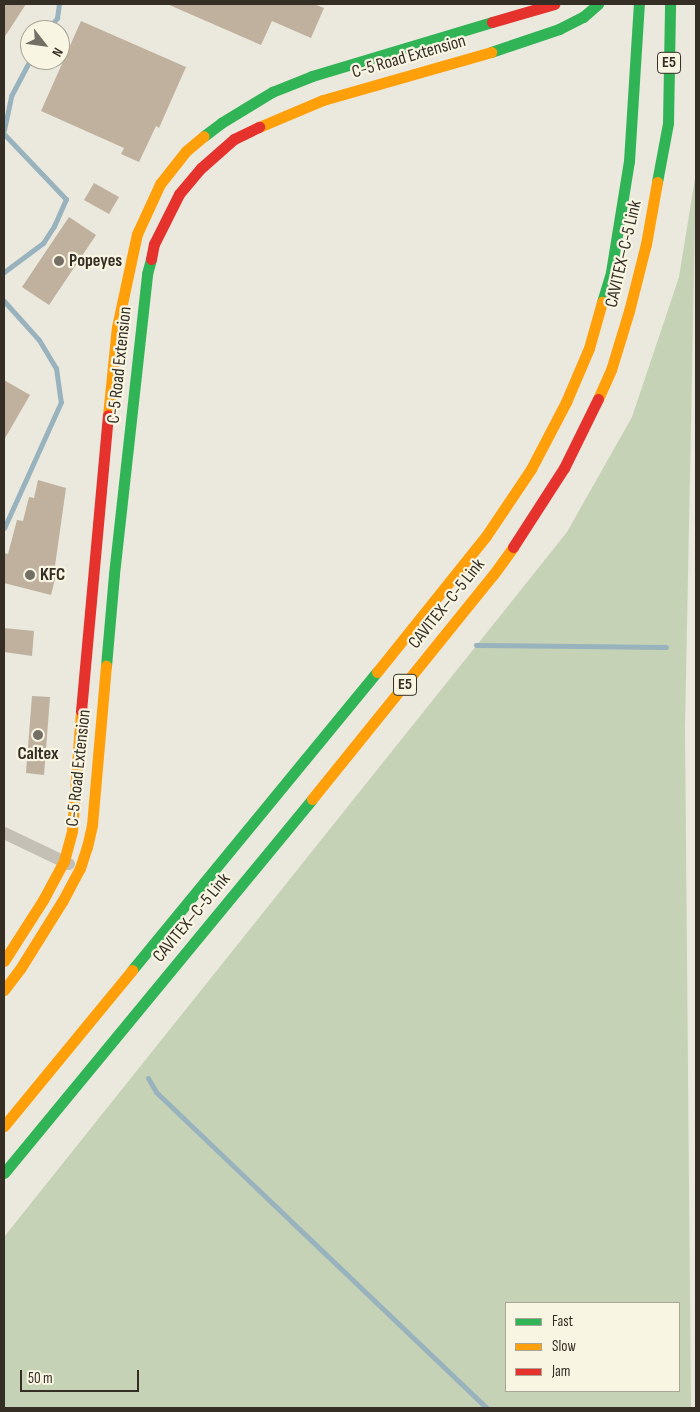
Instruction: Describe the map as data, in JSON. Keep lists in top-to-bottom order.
{
  "streets": {
    "main road": ["C-5 Road Extension", "E5", "CAVITEX–C-5 Link"]
  },
  "places": ["Popeyes", "KFC", "Caltex"],
  "legend": ["Fast", "Slow", "Jam"],
  "scale_bar": "50 m",
  "north": "bottom right"
}
